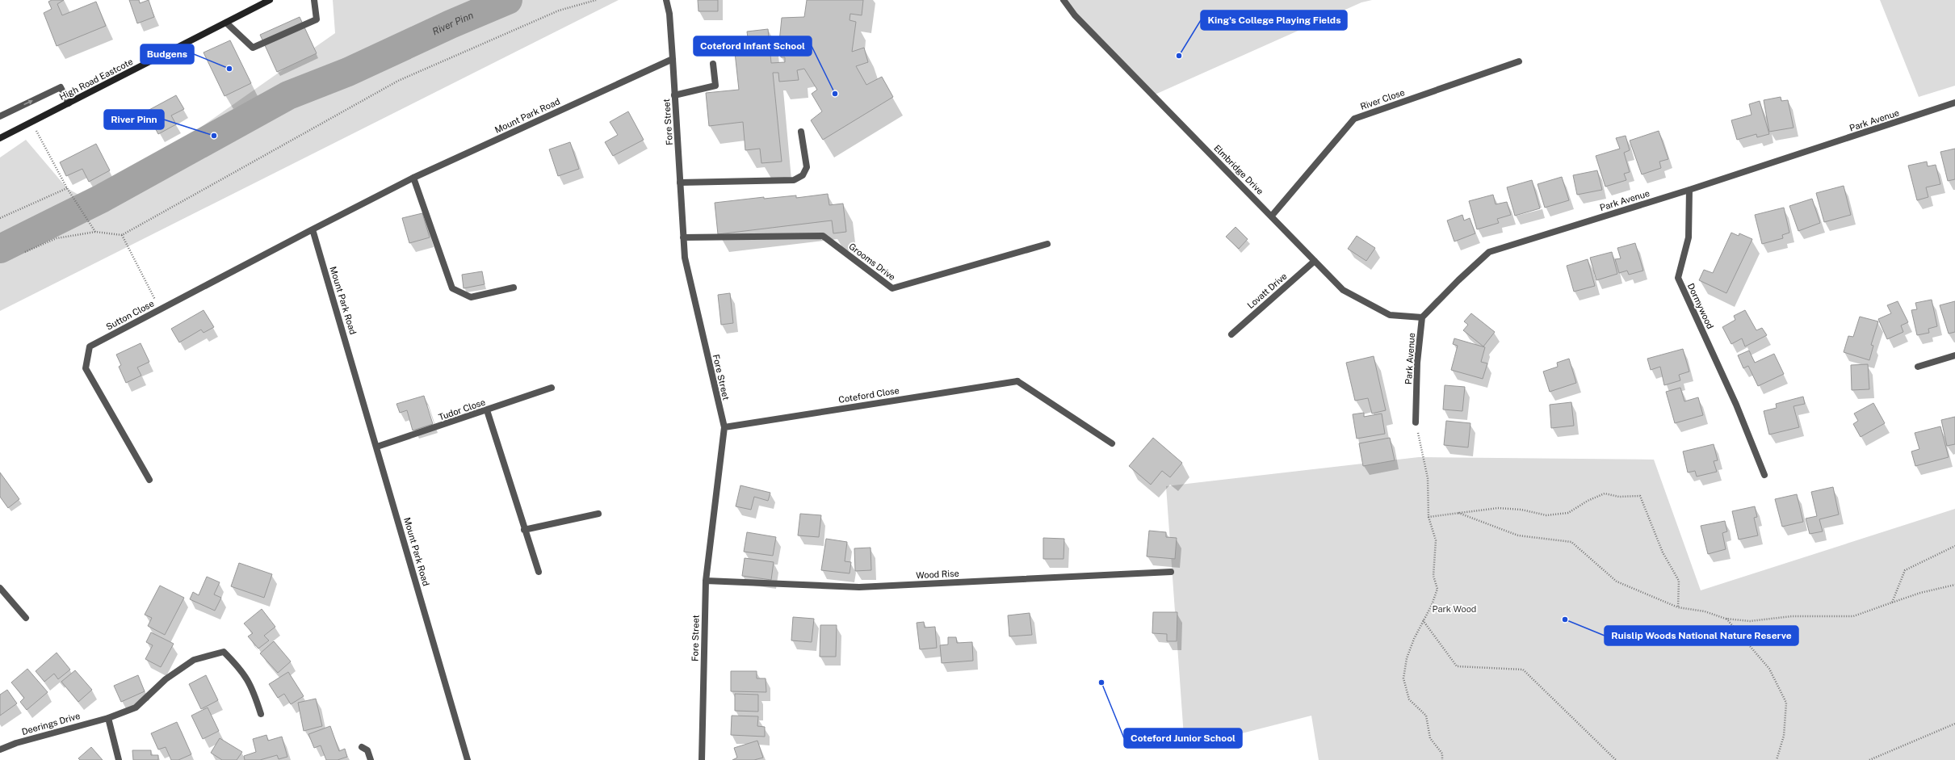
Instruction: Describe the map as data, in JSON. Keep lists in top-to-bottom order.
{
  "streets": {
    "main road": ["High Road Eastcote"],
    "street": [
      "River Close",
      "Mount Park Road",
      "Park Avenue",
      "Fore Street",
      "Elmbridge Drive",
      "Grooms Drive",
      "Lovatt Drive",
      "Dormywood",
      "Sutton Close",
      "Coteford Close",
      "Tudor Close",
      "Wood Rise",
      "Deerings Drive"
    ]
  },
  "crossings": [
    ["River Close", "Elmbridge Drive"],
    ["Mount Park Road", "Fore Street"],
    ["Mount Park Road", "Sutton Close"],
    ["Mount Park Road", "Tudor Close"],
    ["Park Avenue", "Elmbridge Drive"],
    ["Park Avenue", "Dormywood"],
    ["Fore Street", "Grooms Drive"],
    ["Fore Street", "Coteford Close"],
    ["Fore Street", "Wood Rise"],
    ["Elmbridge Drive", "Lovatt Drive"]
  ],
  "water": ["River Pinn"],
  "parks": ["Park Wood"],
  "places": [
    "King's College Playing Fields",
    "Budgens",
    "Coteford Infant School",
    "River Pinn",
    "Ruislip Woods National Nature Reserve",
    "Coteford Junior School"
  ]
}
